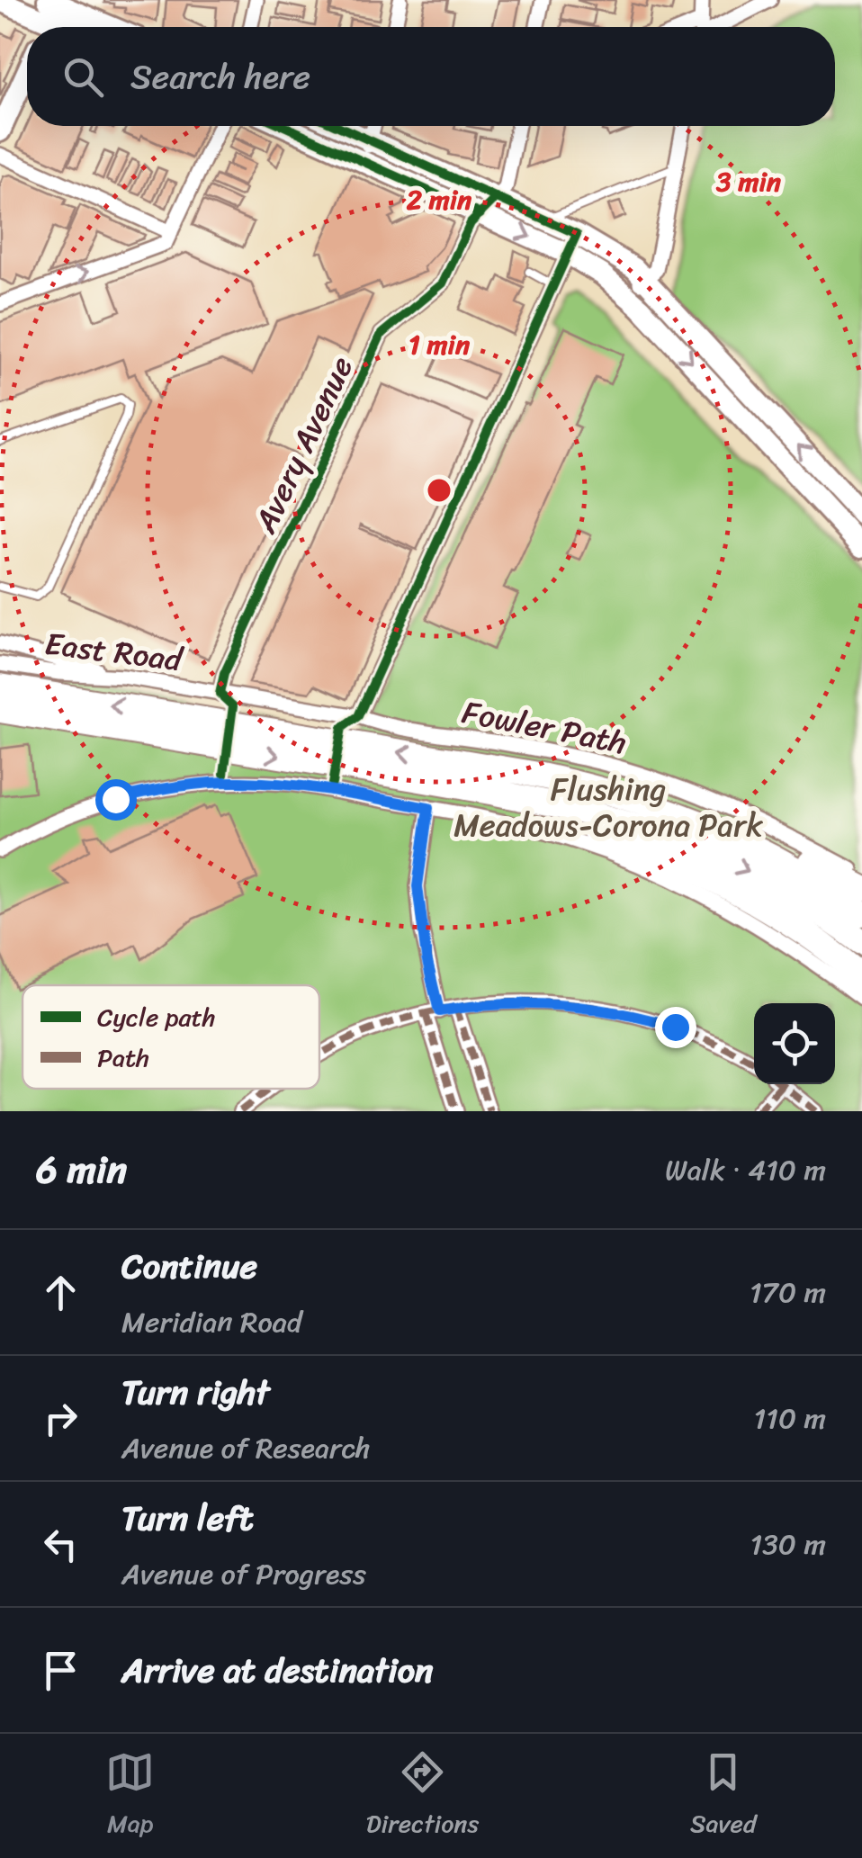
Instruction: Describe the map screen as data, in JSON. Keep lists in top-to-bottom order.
{
  "streets": {
    "street": ["Avery Avenue", "East Road", "Fowler Path"]
  },
  "crossings": [
    ["Avery Avenue", "East Road"],
    ["East Road", "Fowler Path"]
  ],
  "parks": ["Flushing Meadows-Corona Park"],
  "legend": ["Cycle path", "Path"],
  "page": {
    "search": "Search here",
    "heading": ["6 min", "Walk · 410 m"],
    "list": [
      ["Continue", "Meridian Road", "170 m"],
      ["Turn right", "Avenue of Research", "110 m"],
      ["Turn left", "Avenue of Progress", "130 m"],
      "Arrive at destination"
    ],
    "nav": ["Map", "Directions", "Saved"]
  },
  "rings": ["3 min", "2 min", "1 min"]
}
